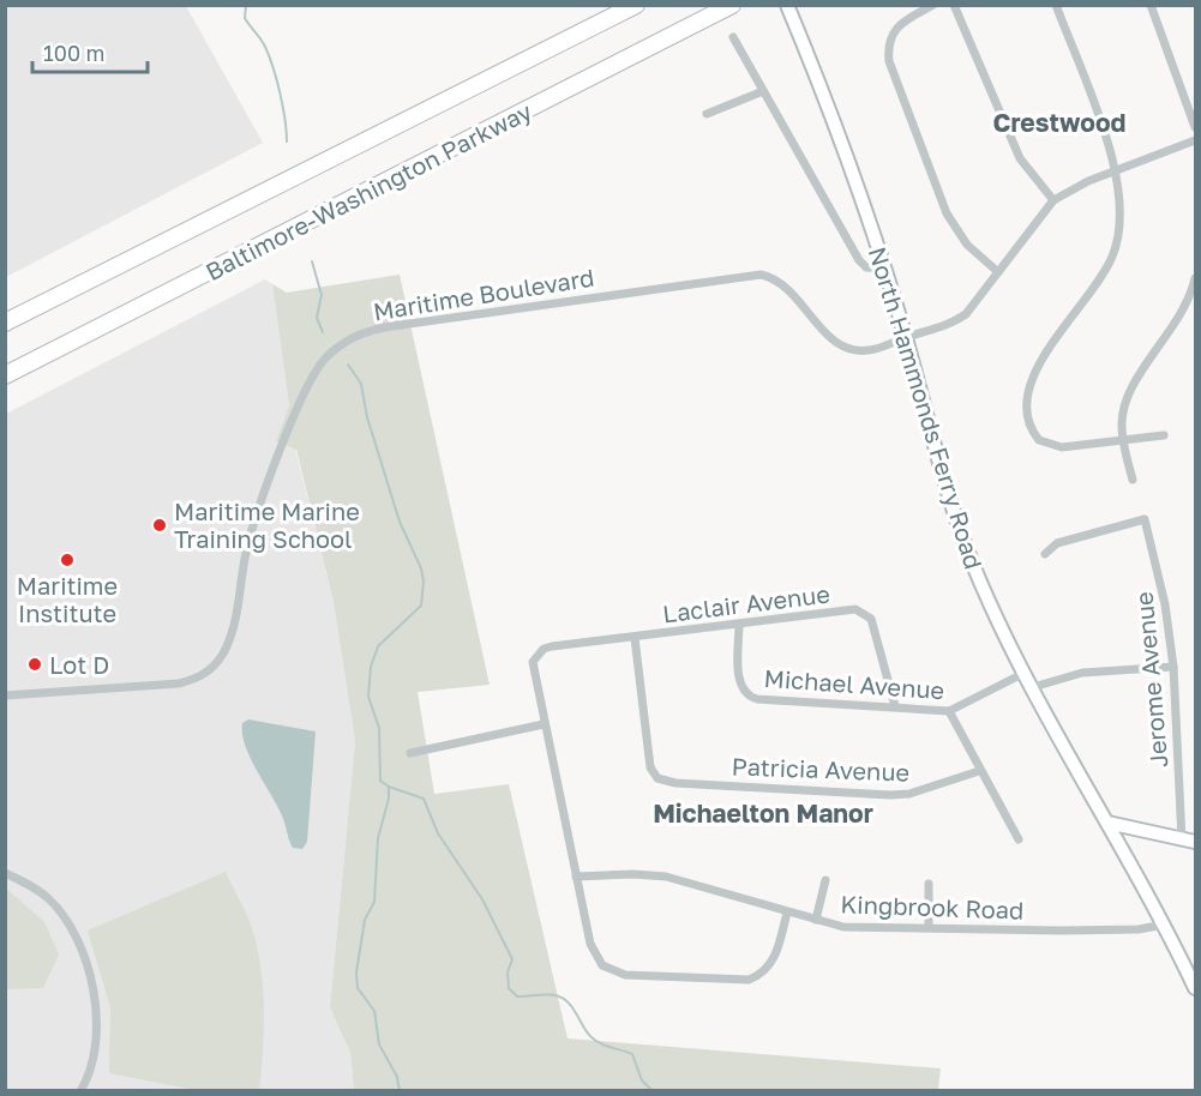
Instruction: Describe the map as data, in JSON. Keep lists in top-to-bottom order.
{
  "streets": {
    "highway": ["Baltimore-Washington Parkway"],
    "street": [
      "Maritime Boulevard",
      "North Hammonds Ferry Road",
      "Laclair Avenue",
      "Jerome Avenue",
      "Michael Avenue",
      "Patricia Avenue",
      "Kingbrook Road"
    ]
  },
  "crossings": [
    ["Maritime Boulevard", "North Hammonds Ferry Road"],
    ["North Hammonds Ferry Road", "Michael Avenue"],
    ["North Hammonds Ferry Road", "Kingbrook Road"],
    ["Laclair Avenue", "Michael Avenue"],
    ["Laclair Avenue", "Patricia Avenue"]
  ],
  "districts": ["Crestwood", "Michaelton Manor"],
  "places": ["Maritime Marine Training School", "Maritime Institute", "Lot D"],
  "scale_bar": "100 m"
}
